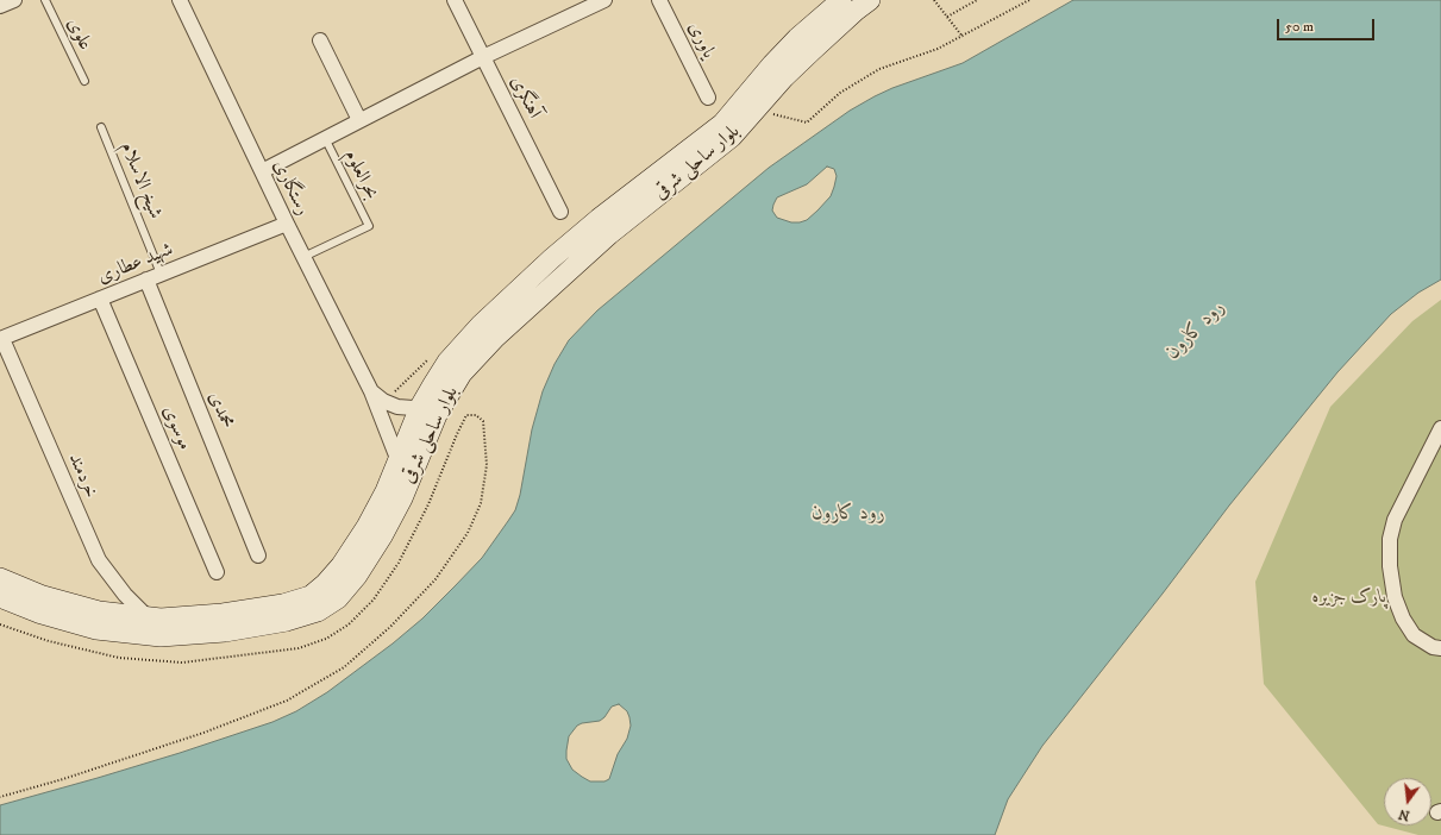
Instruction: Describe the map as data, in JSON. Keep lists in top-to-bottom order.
{
  "streets": {
    "main road": ["بلوار ساحلی شرقی"],
    "street": [
      "یاوری",
      "آهنگری",
      "رستگاری",
      "شهید عطاری",
      "محمدی",
      "موسوی",
      "خردمند"
    ],
    "lane": ["علوی", "بحرالعلوم", "شیخ الاسلام"]
  },
  "crossings": [
    ["بلوار ساحلی شرقی", "رستگاری"],
    ["بلوار ساحلی شرقی", "خردمند"],
    ["بحرالعلوم", "رستگاری"],
    ["شیخ الاسلام", "شهید عطاری"],
    ["رستگاری", "شهید عطاری"],
    ["شهید عطاری", "محمدی"],
    ["شهید عطاری", "موسوی"],
    ["شهید عطاری", "خردمند"]
  ],
  "water": ["رود کارون"],
  "parks": ["پارک جزیره"],
  "scale_bar": "50 m",
  "north": "bottom"
}
